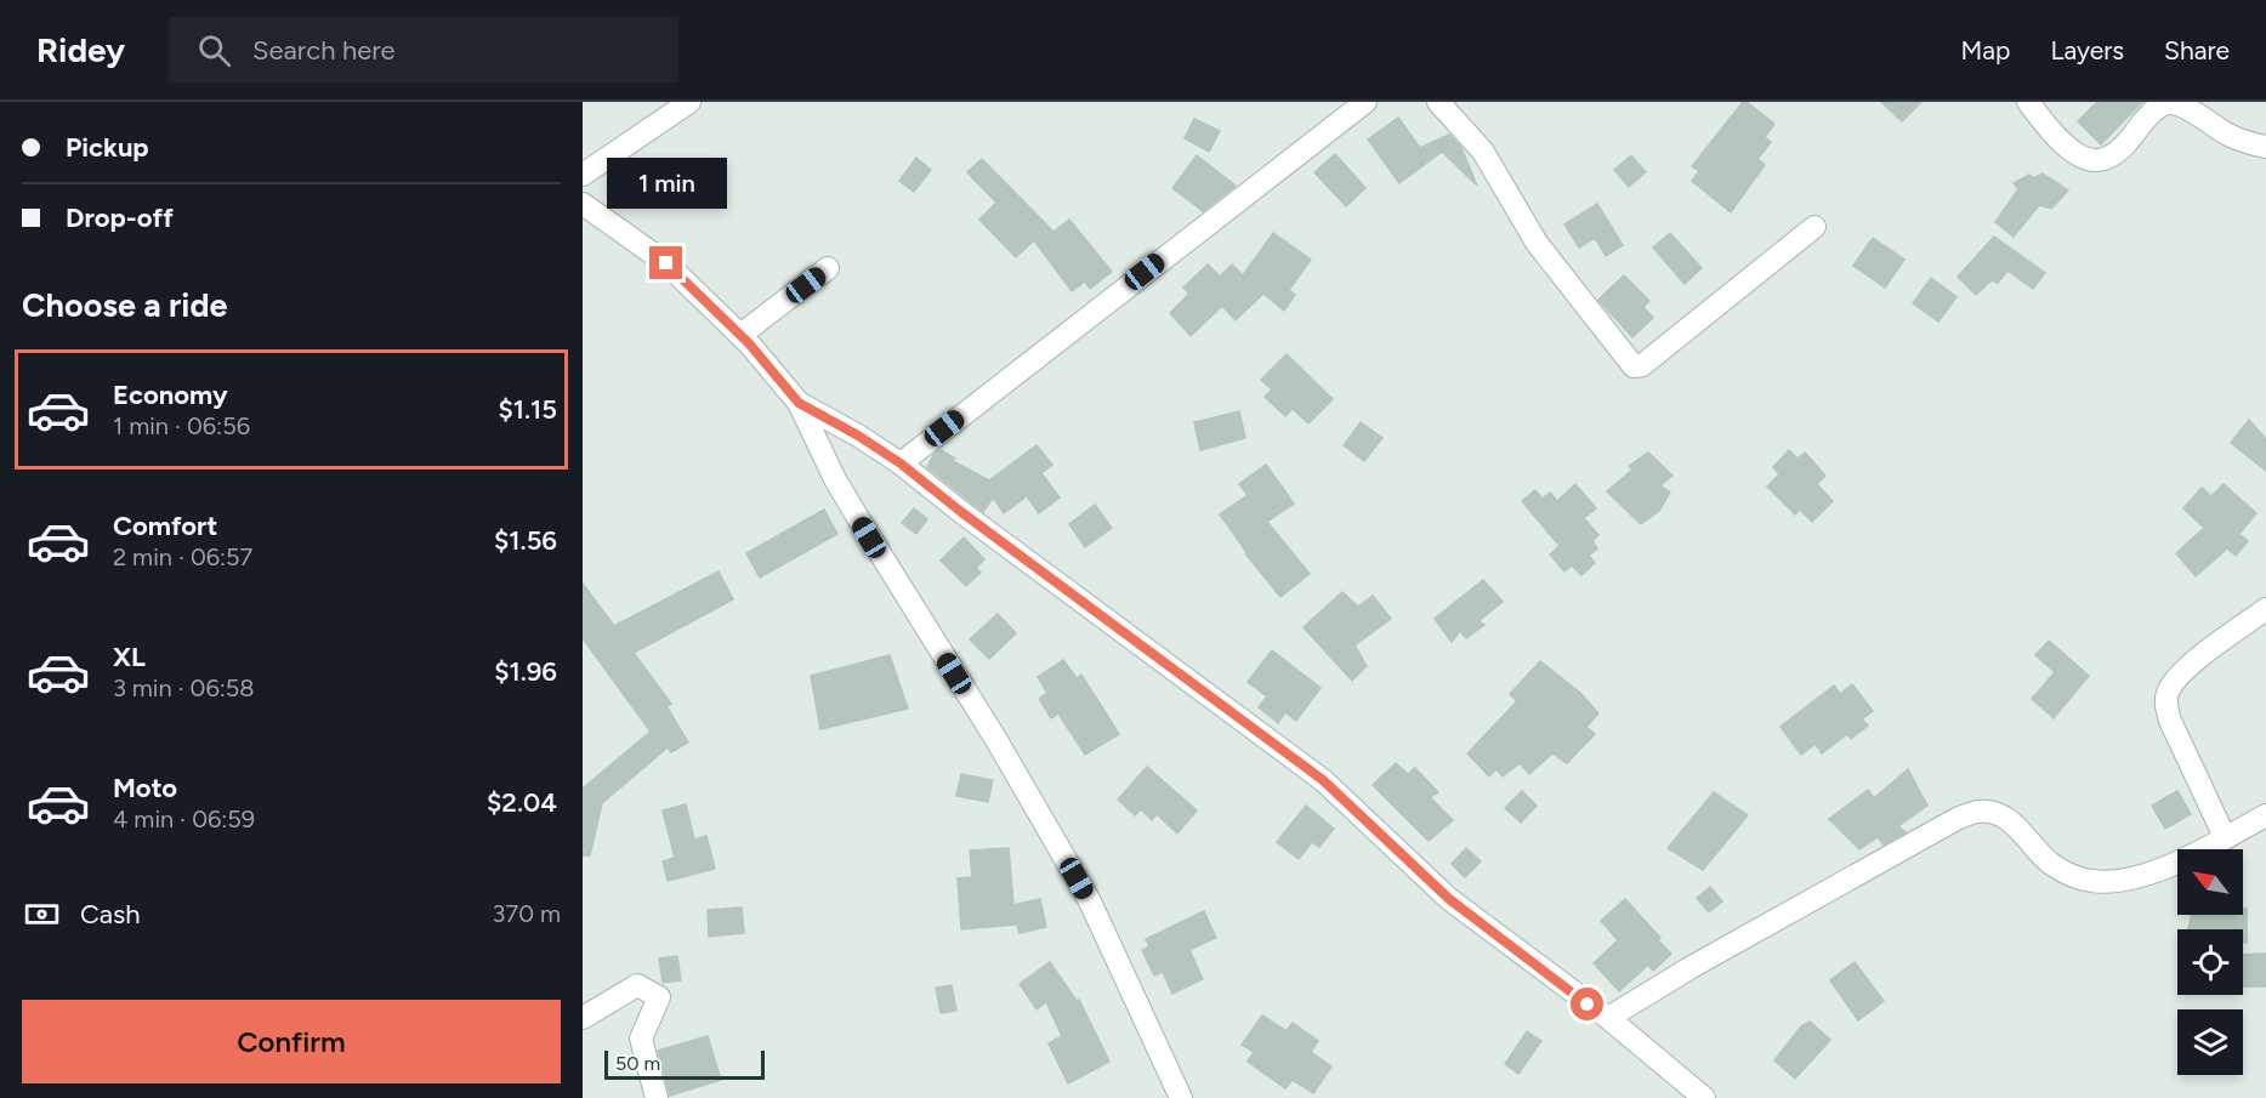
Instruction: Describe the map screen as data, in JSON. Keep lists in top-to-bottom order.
{
  "scale_bar": "50 m",
  "north": "top left",
  "page": {
    "header": "Ridey",
    "search": "Search here",
    "nav": ["Map", "Layers", "Share"],
    "banner": ["Pickup", "Drop-off"],
    "bubble": "1 min",
    "heading": "Choose a ride",
    "list": [
      {
        "name": "Economy",
        "note": "1 min · 06:56",
        "value": "$1.15"
      },
      {
        "name": "Comfort",
        "note": "2 min · 06:57",
        "value": "$1.56"
      },
      {
        "name": "XL",
        "note": "3 min · 06:58",
        "value": "$1.96"
      },
      {
        "name": "Moto",
        "note": "4 min · 06:59",
        "value": "$2.04"
      }
    ],
    "pay": ["Cash", "370 m"],
    "buttons": "Confirm",
    "scale": "50 m"
  }
}
